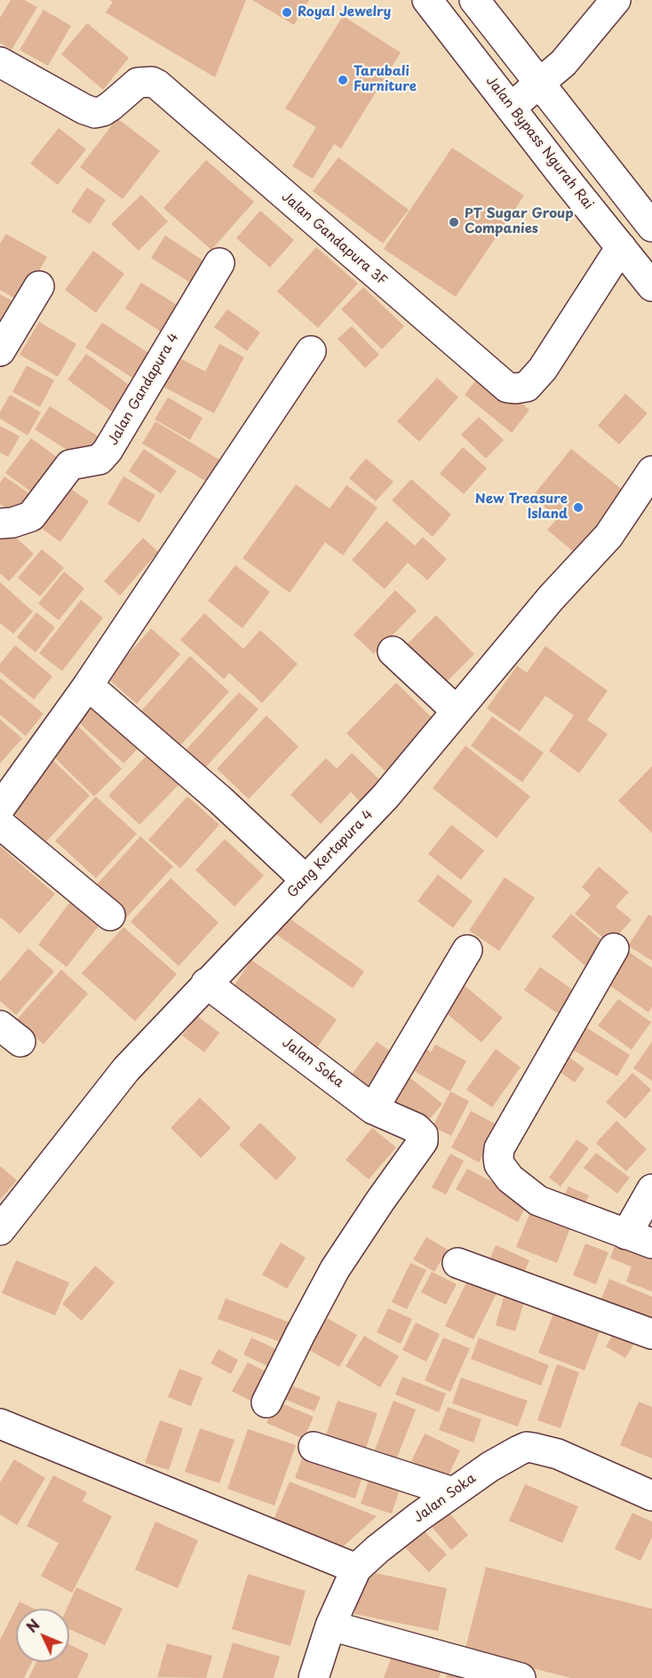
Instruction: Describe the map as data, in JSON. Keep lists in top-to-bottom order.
{
  "streets": {
    "main road": [
      "Jalan Bypass Ngurah Rai",
      "Jalan Gandapura 3F",
      "Jalan Gandapura 4",
      "Gang Kertapura 4",
      "Jalan Soka"
    ]
  },
  "crossings": [
    ["Jalan Bypass Ngurah Rai", "Jalan Gandapura 3F"],
    ["Gang Kertapura 4", "Jalan Soka"]
  ],
  "places": [
    "Royal Jewelry",
    "Tarubali Furniture",
    "PT Sugar Group Companies",
    "New Treasure Island"
  ],
  "north": "top left"
}
